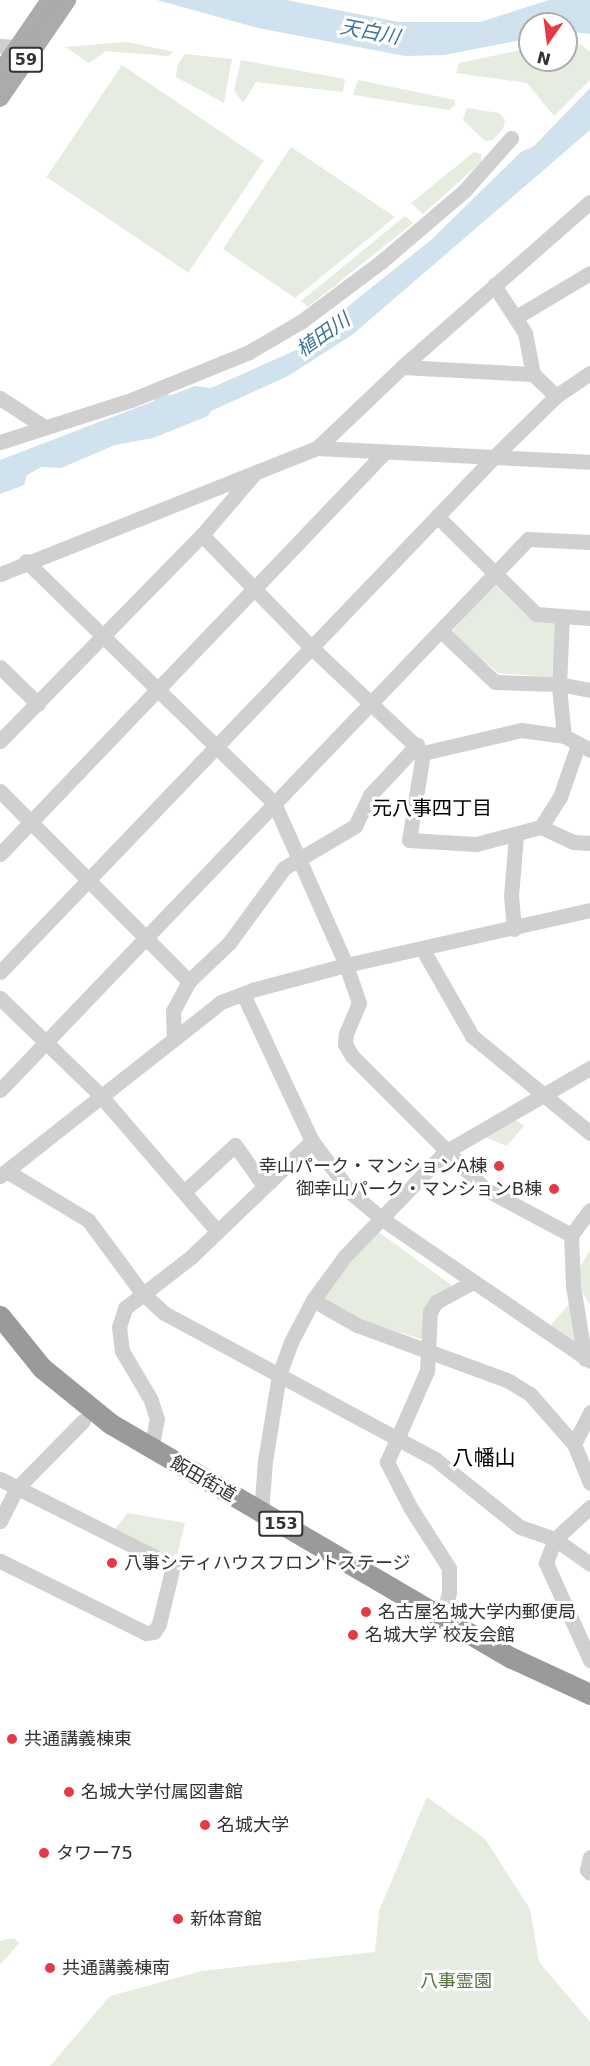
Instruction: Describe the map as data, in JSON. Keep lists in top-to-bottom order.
{
  "streets": {
    "highway": ["飯田街道", "153"],
    "main road": ["59"]
  },
  "districts": ["元八事四丁目", "八幡山"],
  "water": ["天白川", "植田川"],
  "parks": ["八事霊園"],
  "places": [
    "幸山パーク・マンションA棟",
    "御幸山パーク・マンションB棟",
    "八事シティハウスフロントステージ",
    "名古屋名城大学内郵便局",
    "名城大学 校友会館",
    "共通講義棟東",
    "名城大学付属図書館",
    "名城大学",
    "タワー75",
    "新体育館",
    "共通講義棟南"
  ],
  "north": "bottom"
}
